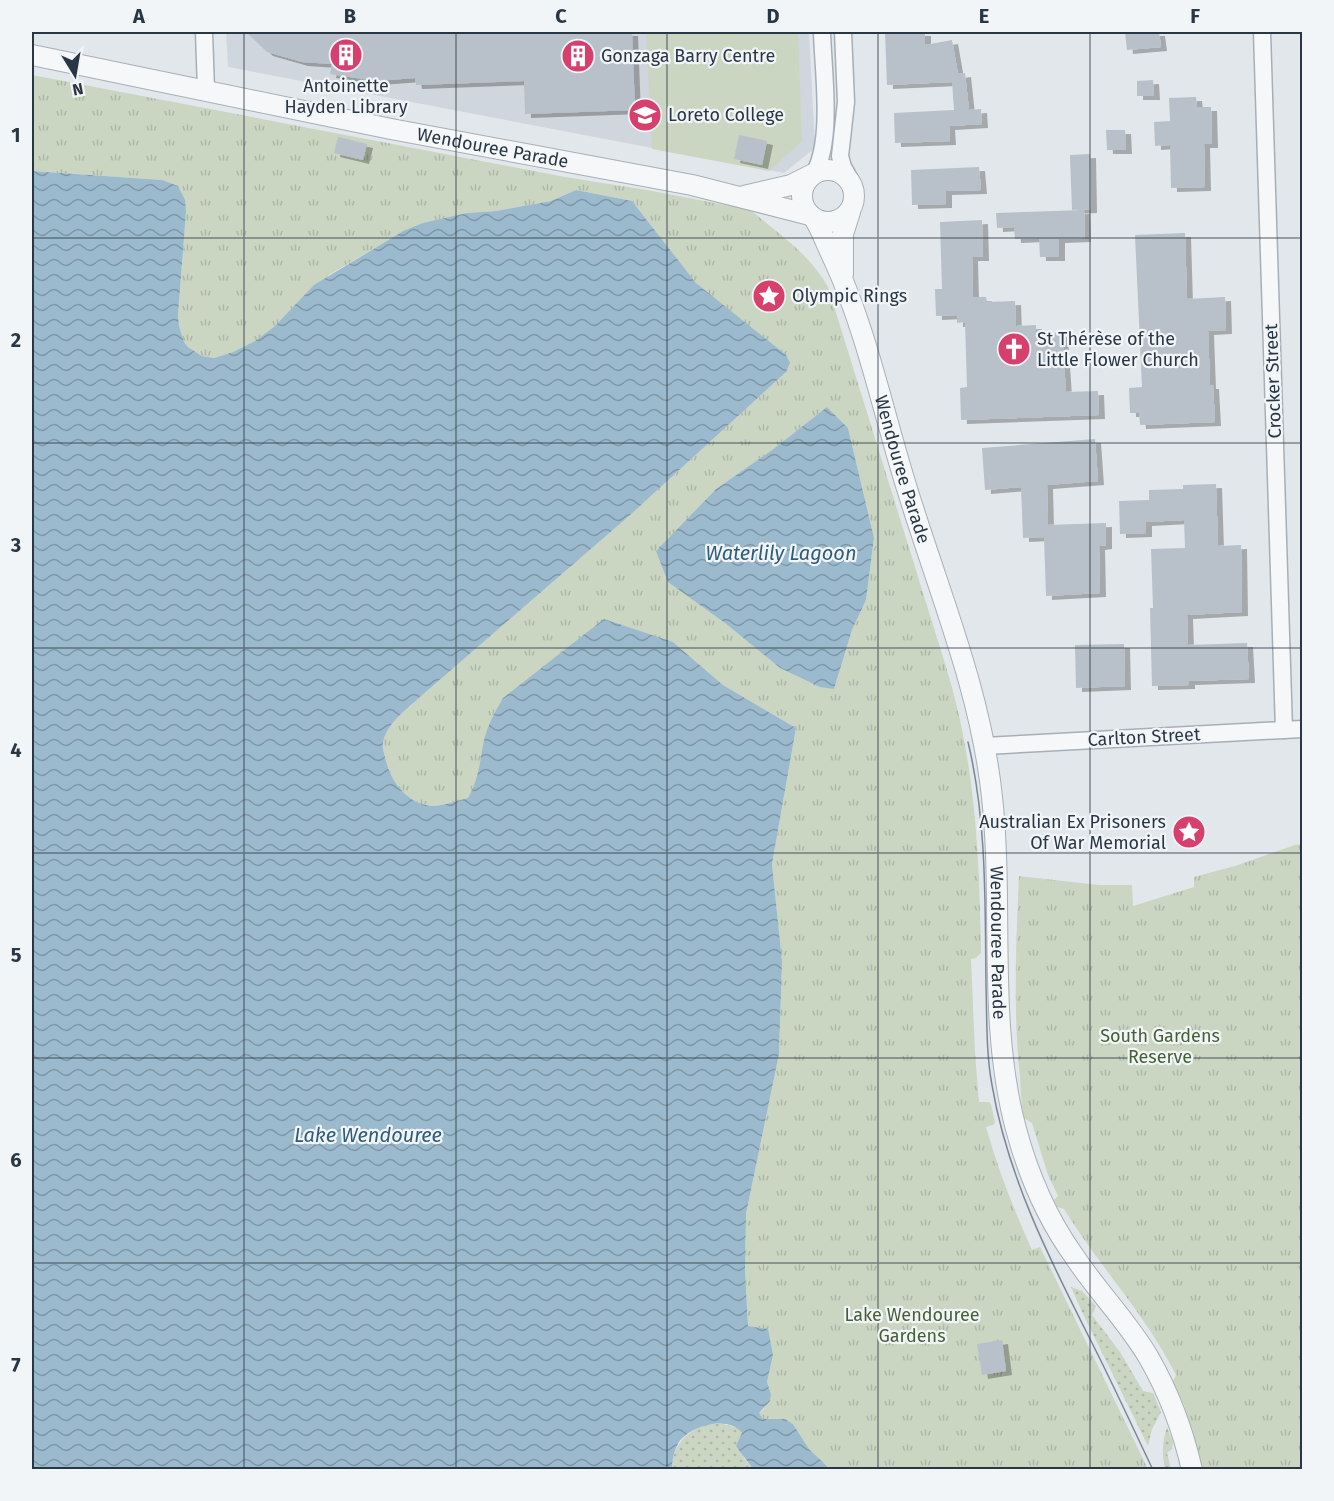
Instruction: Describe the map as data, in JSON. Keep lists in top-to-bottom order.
{
  "streets": {
    "street": ["Wendouree Parade", "Crocker Street", "Carlton Street"]
  },
  "crossings": [
    ["Wendouree Parade", "Carlton Street"],
    ["Crocker Street", "Carlton Street"]
  ],
  "water": ["Waterlily Lagoon", "Lake Wendouree"],
  "parks": ["South Gardens Reserve", "Lake Wendouree Gardens"],
  "places": {
    "building": ["Antoinette Hayden Library", "Gonzaga Barry Centre"],
    "school or university": ["Loreto College"],
    "place": ["Olympic Rings", "Australian Ex Prisoners Of War Memorial"],
    "church": ["St Thérèse of the Little Flower Church"]
  },
  "north": "bottom",
  "grid": {
    "columns": [
      "A",
      "B",
      "C",
      "D",
      "E",
      "F"
    ],
    "rows": [
      "1",
      "2",
      "3",
      "4",
      "5",
      "6",
      "7"
    ]
  }
}
